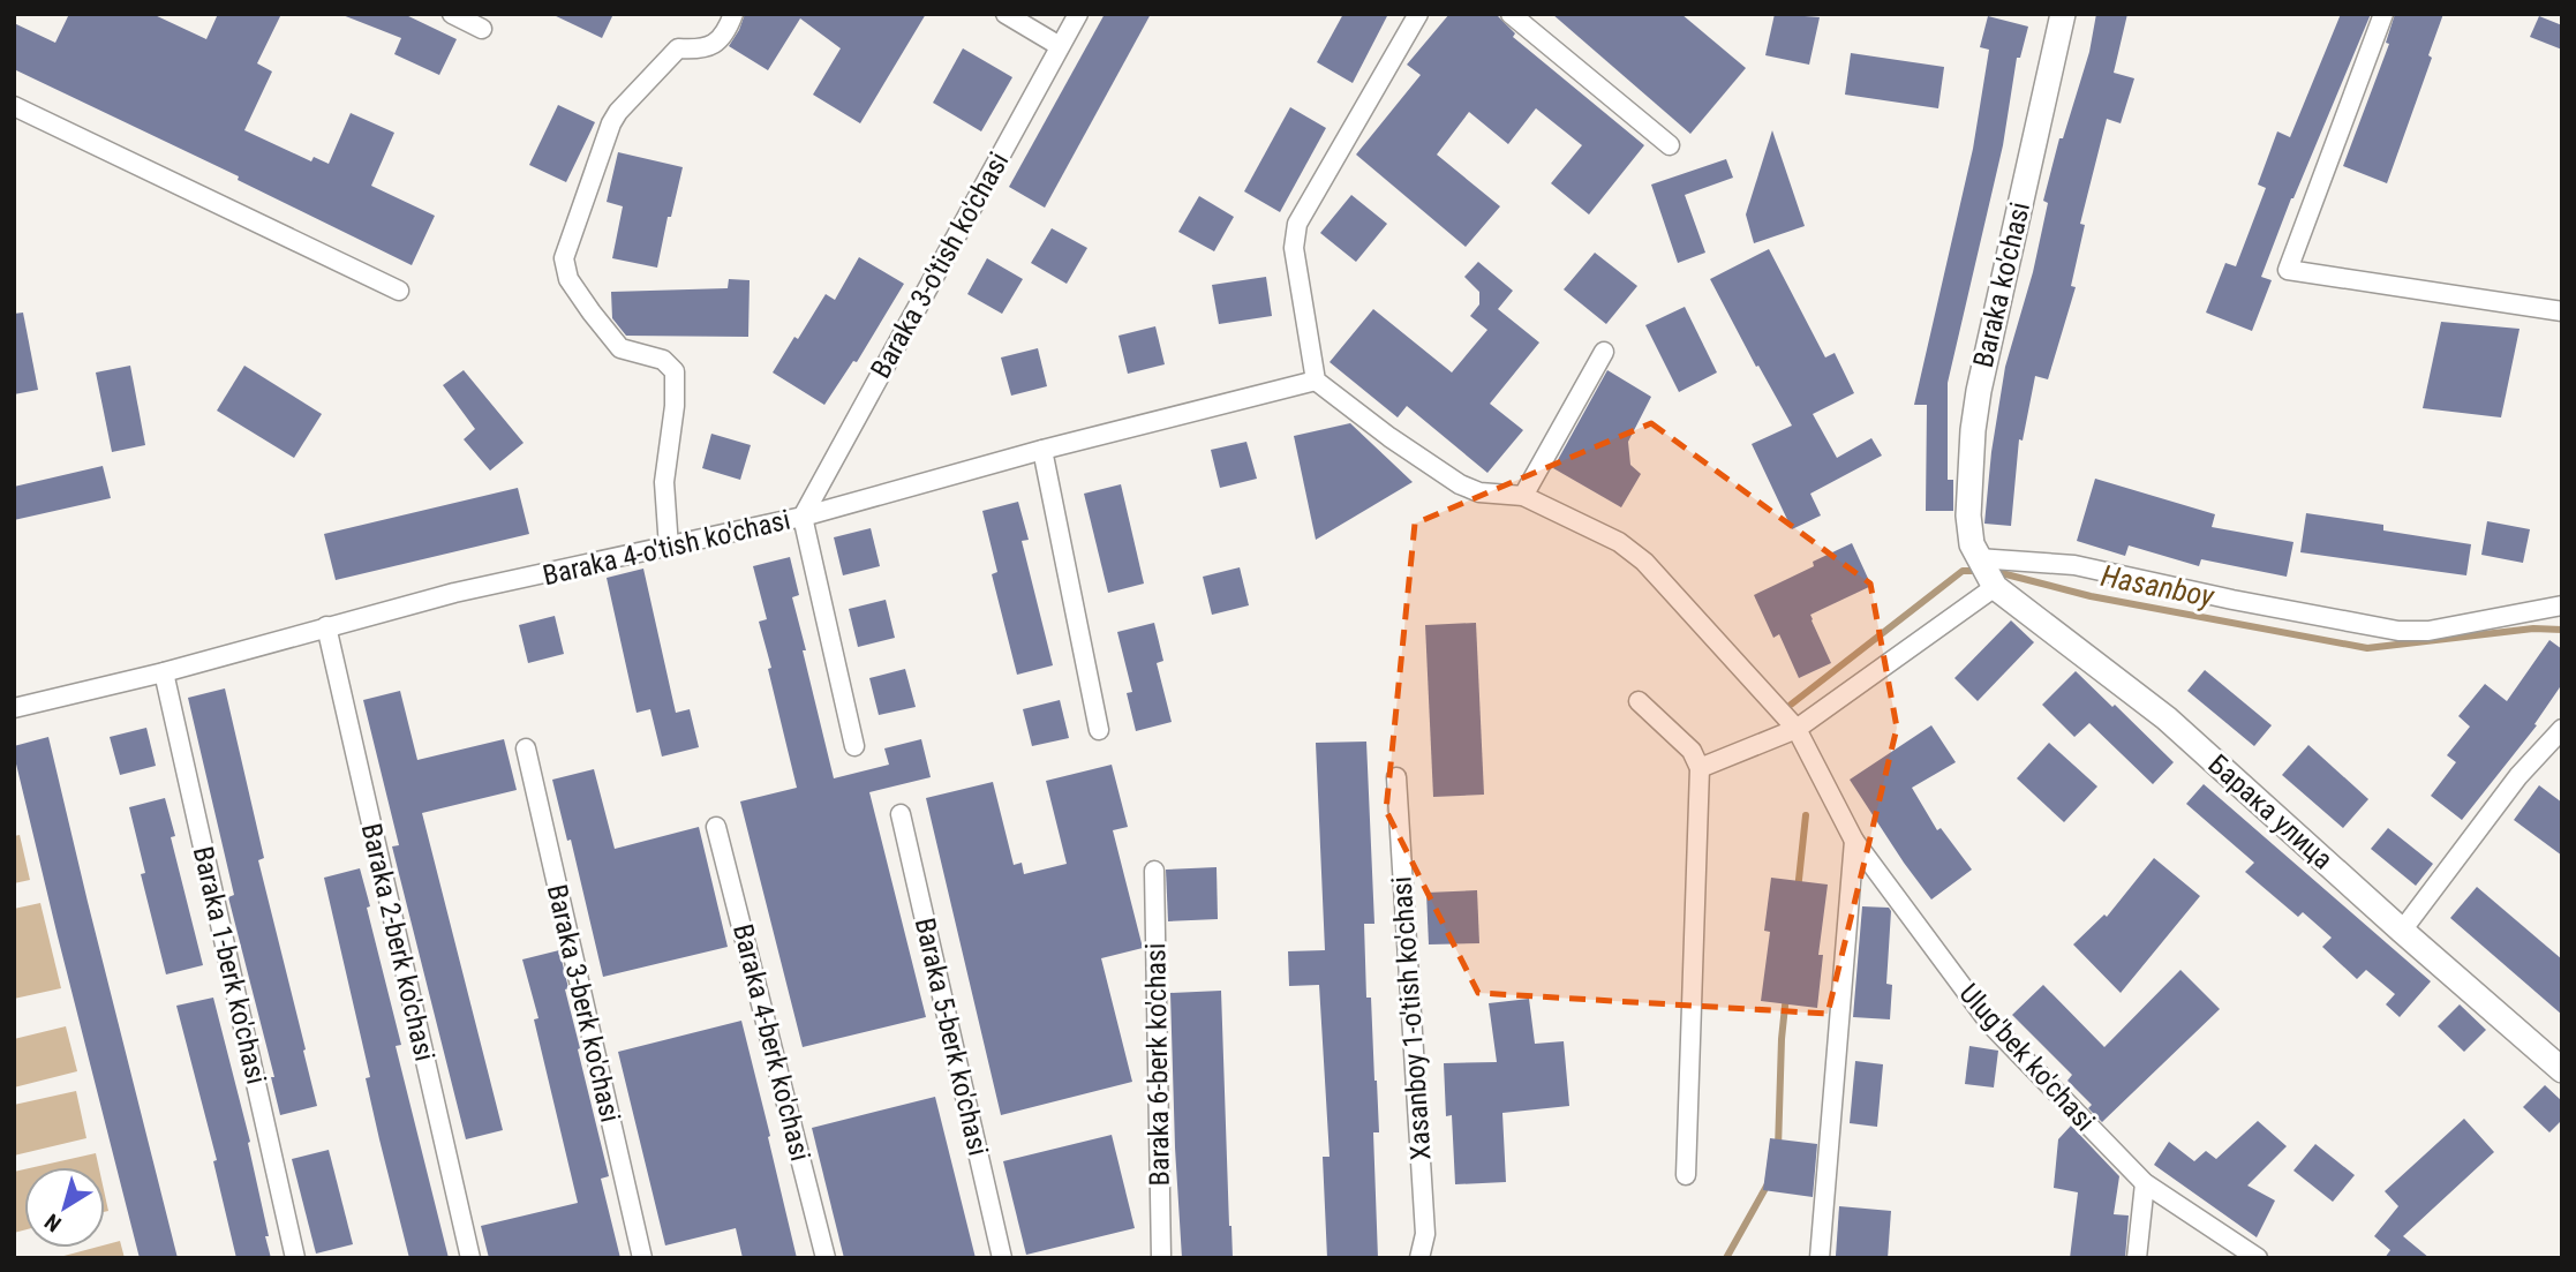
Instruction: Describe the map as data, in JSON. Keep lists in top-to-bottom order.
{
  "streets": {
    "main road": ["Baraka ko'chasi", "Барака улица"],
    "street": [
      "Baraka 3-o'tish ko'chasi",
      "Baraka 4-o'tish ko'chasi",
      "Baraka 2-berk ko'chasi",
      "Baraka 1-berk ko'chasi",
      "Baraka 3-berk ko'chasi",
      "Xasanboy 1-o'tish ko'chasi",
      "Baraka 5-berk ko'chasi",
      "Baraka 4-berk ko'chasi",
      "Ulug'bek ko'chasi",
      "Baraka 6-berk ko'chasi"
    ]
  },
  "crossings": [
    ["Baraka 3-o'tish ko'chasi", "Baraka 4-o'tish ko'chasi"],
    ["Baraka ko'chasi", "Барака улица"],
    ["Baraka 4-o'tish ko'chasi", "Baraka 2-berk ko'chasi"],
    ["Baraka 4-o'tish ko'chasi", "Baraka 1-berk ko'chasi"]
  ],
  "water": ["Hasanboy"],
  "north": "bottom left"
}
